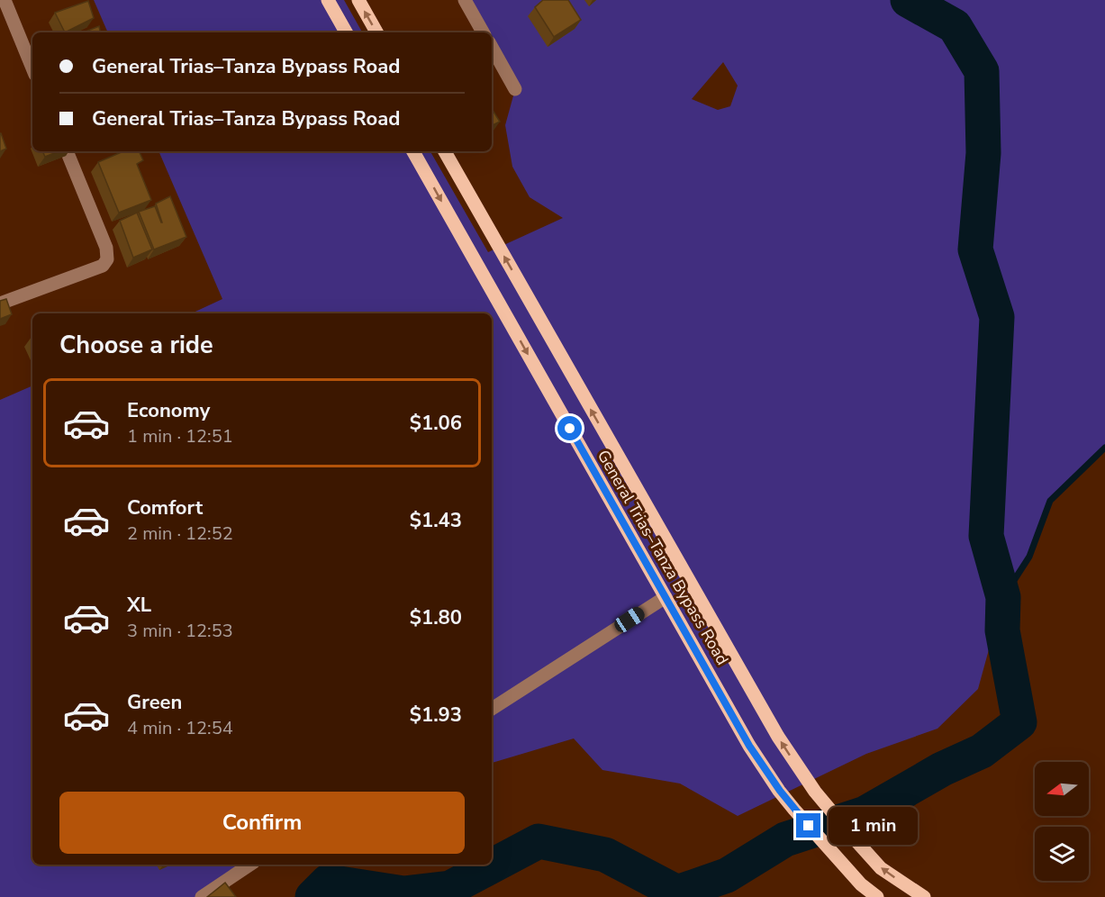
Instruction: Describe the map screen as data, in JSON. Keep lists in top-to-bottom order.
{
  "streets": {
    "main road": ["General Trias–Tanza Bypass Road"]
  },
  "north": "left",
  "page": {
    "banner": ["General Trias–Tanza Bypass Road", "General Trias–Tanza Bypass Road"],
    "heading": "Choose a ride",
    "list": [
      {
        "name": "Economy",
        "note": "1 min · 12:51",
        "value": "$1.06"
      },
      {
        "name": "Comfort",
        "note": "2 min · 12:52",
        "value": "$1.43"
      },
      {
        "name": "XL",
        "note": "3 min · 12:53",
        "value": "$1.80"
      },
      {
        "name": "Green",
        "note": "4 min · 12:54",
        "value": "$1.93"
      }
    ],
    "buttons": "Confirm",
    "bubble": "1 min"
  }
}
